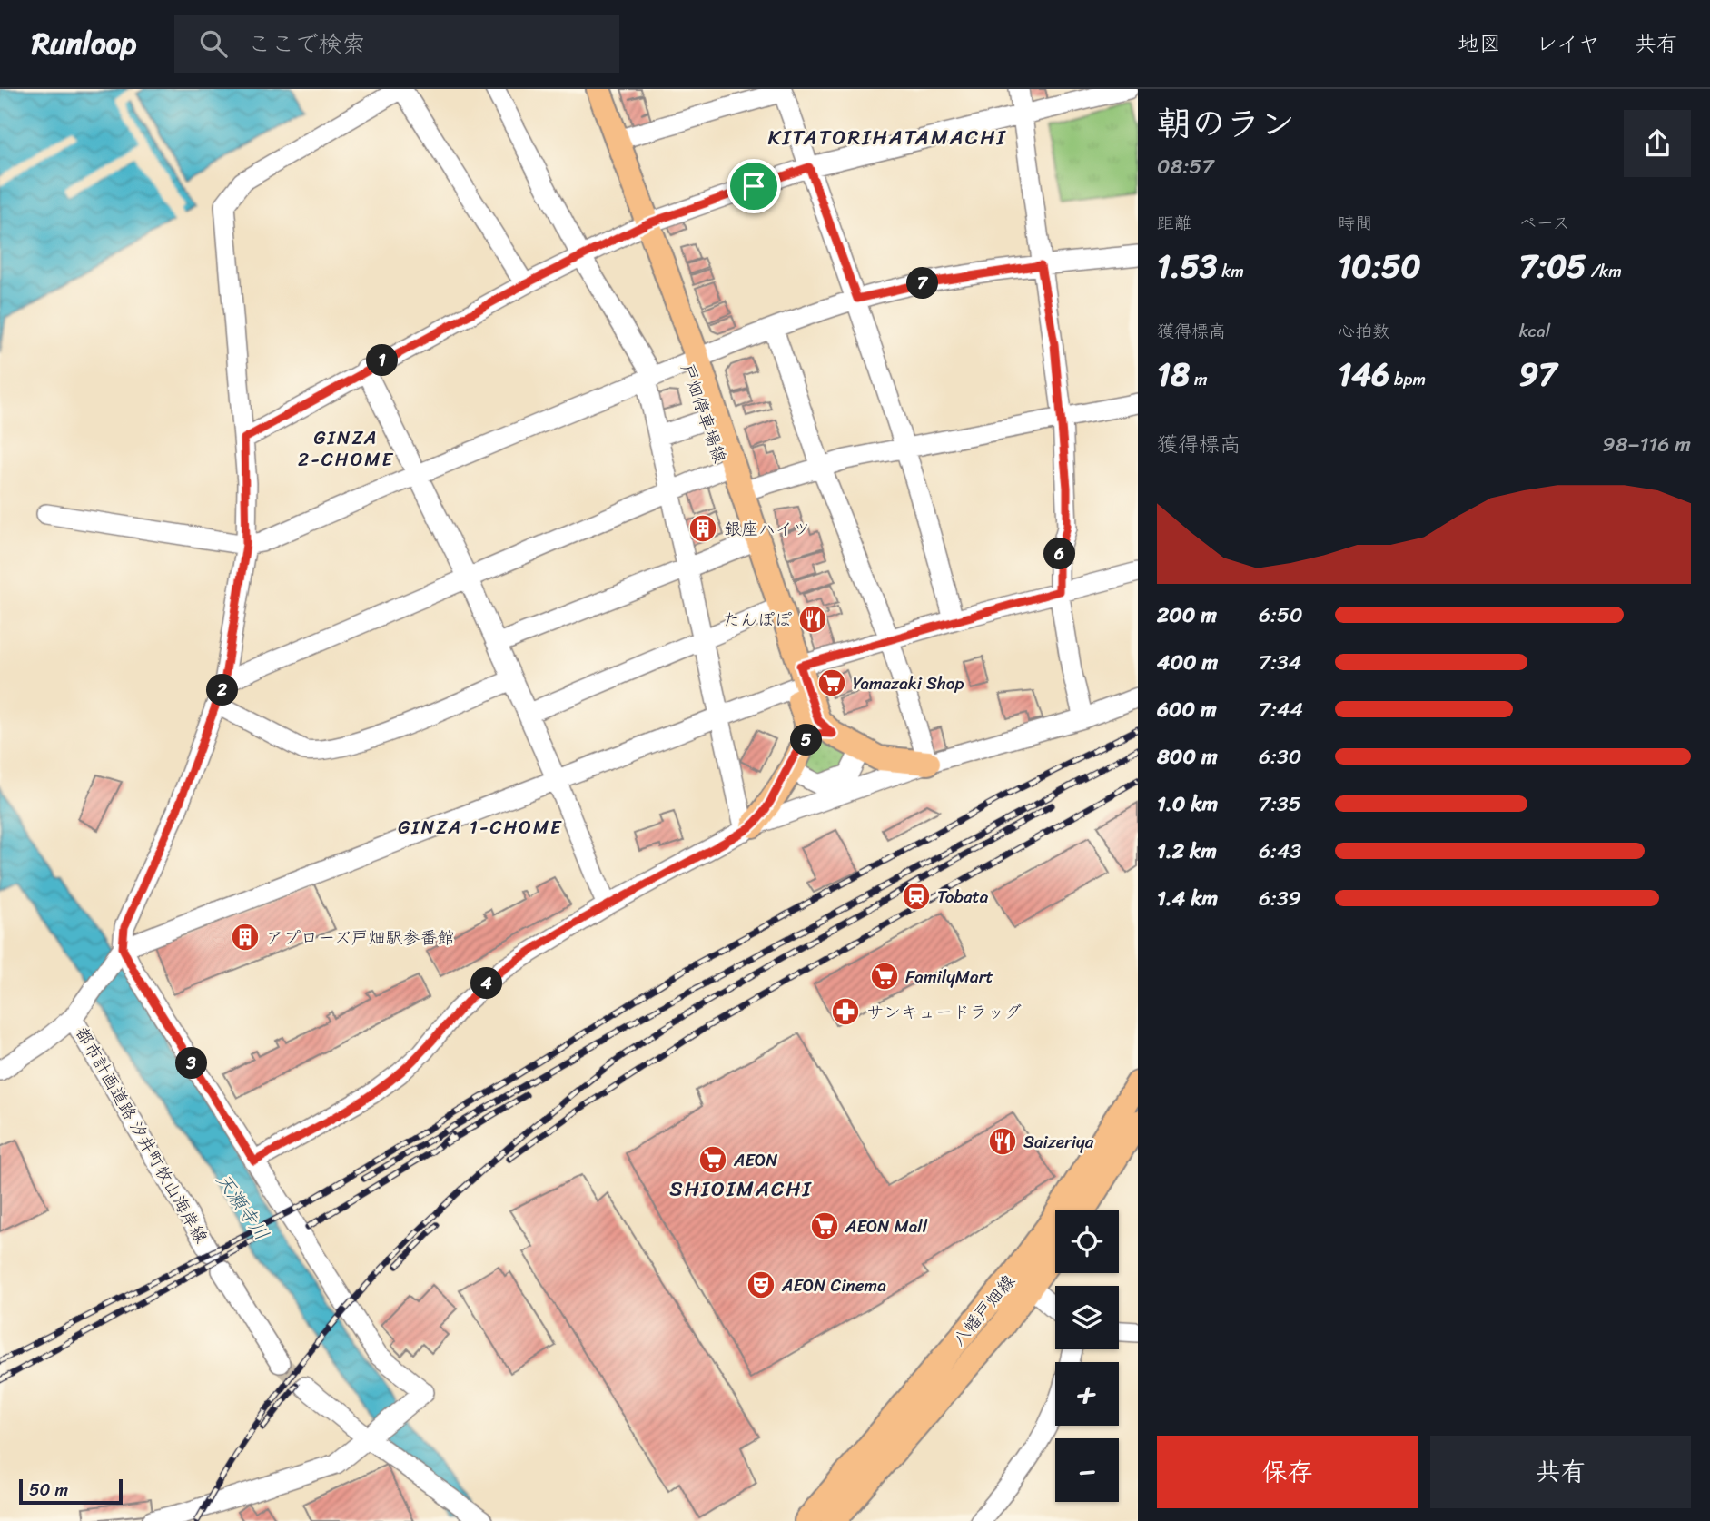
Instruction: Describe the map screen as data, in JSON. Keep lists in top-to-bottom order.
{
  "streets": {
    "main road": ["戸畑停車場線", "八幡戸畑線"],
    "street": ["都市計画道路 汐井町牧山海岸線"]
  },
  "districts": [
    "KITATORIHATAMACHI",
    "GINZA 2-CHOME",
    "GINZA 1-CHOME",
    "SHIOIMACHI"
  ],
  "water": ["天瀬寺川"],
  "places": {
    "building": ["銀座ハイツ", "アプローズ戸畑駅参番館"],
    "restaurant": ["たんぽぽ", "Saizeriya"],
    "supermarket": [
      "Yamazaki Shop",
      "FamilyMart",
      "AEON",
      "AEON Mall"
    ],
    "station": ["Tobata"],
    "pharmacy": ["サンキュードラッグ"],
    "theatre": ["AEON Cinema"]
  },
  "scale_bar": "50 m",
  "page": {
    "header": "Runloop",
    "search": "ここで検索",
    "nav": ["地図", "レイヤ", "共有"],
    "heading": ["朝のラン", "08:57"],
    "stats": [
      ["距離", "1.53 km"],
      ["時間", "10:50"],
      ["ペース", "7:05 /km"],
      ["獲得標高", "18 m"],
      ["心拍数", "146 bpm"],
      ["kcal", "97"]
    ],
    "pins": [
      "7",
      "1",
      "6",
      "2",
      "5",
      "4",
      "3"
    ],
    "chart": ["獲得標高", "98–116 m"],
    "list": [
      {
        "name": "200 m",
        "note": "6:50"
      },
      {
        "name": "400 m",
        "note": "7:34"
      },
      {
        "name": "600 m",
        "note": "7:44"
      },
      {
        "name": "800 m",
        "note": "6:30"
      },
      {
        "name": "1.0 km",
        "note": "7:35"
      },
      {
        "name": "1.2 km",
        "note": "6:43"
      },
      {
        "name": "1.4 km",
        "note": "6:39"
      }
    ],
    "map_buttons": ["+", "−"],
    "buttons": ["保存", "共有"],
    "scale": "50 m"
  }
}
